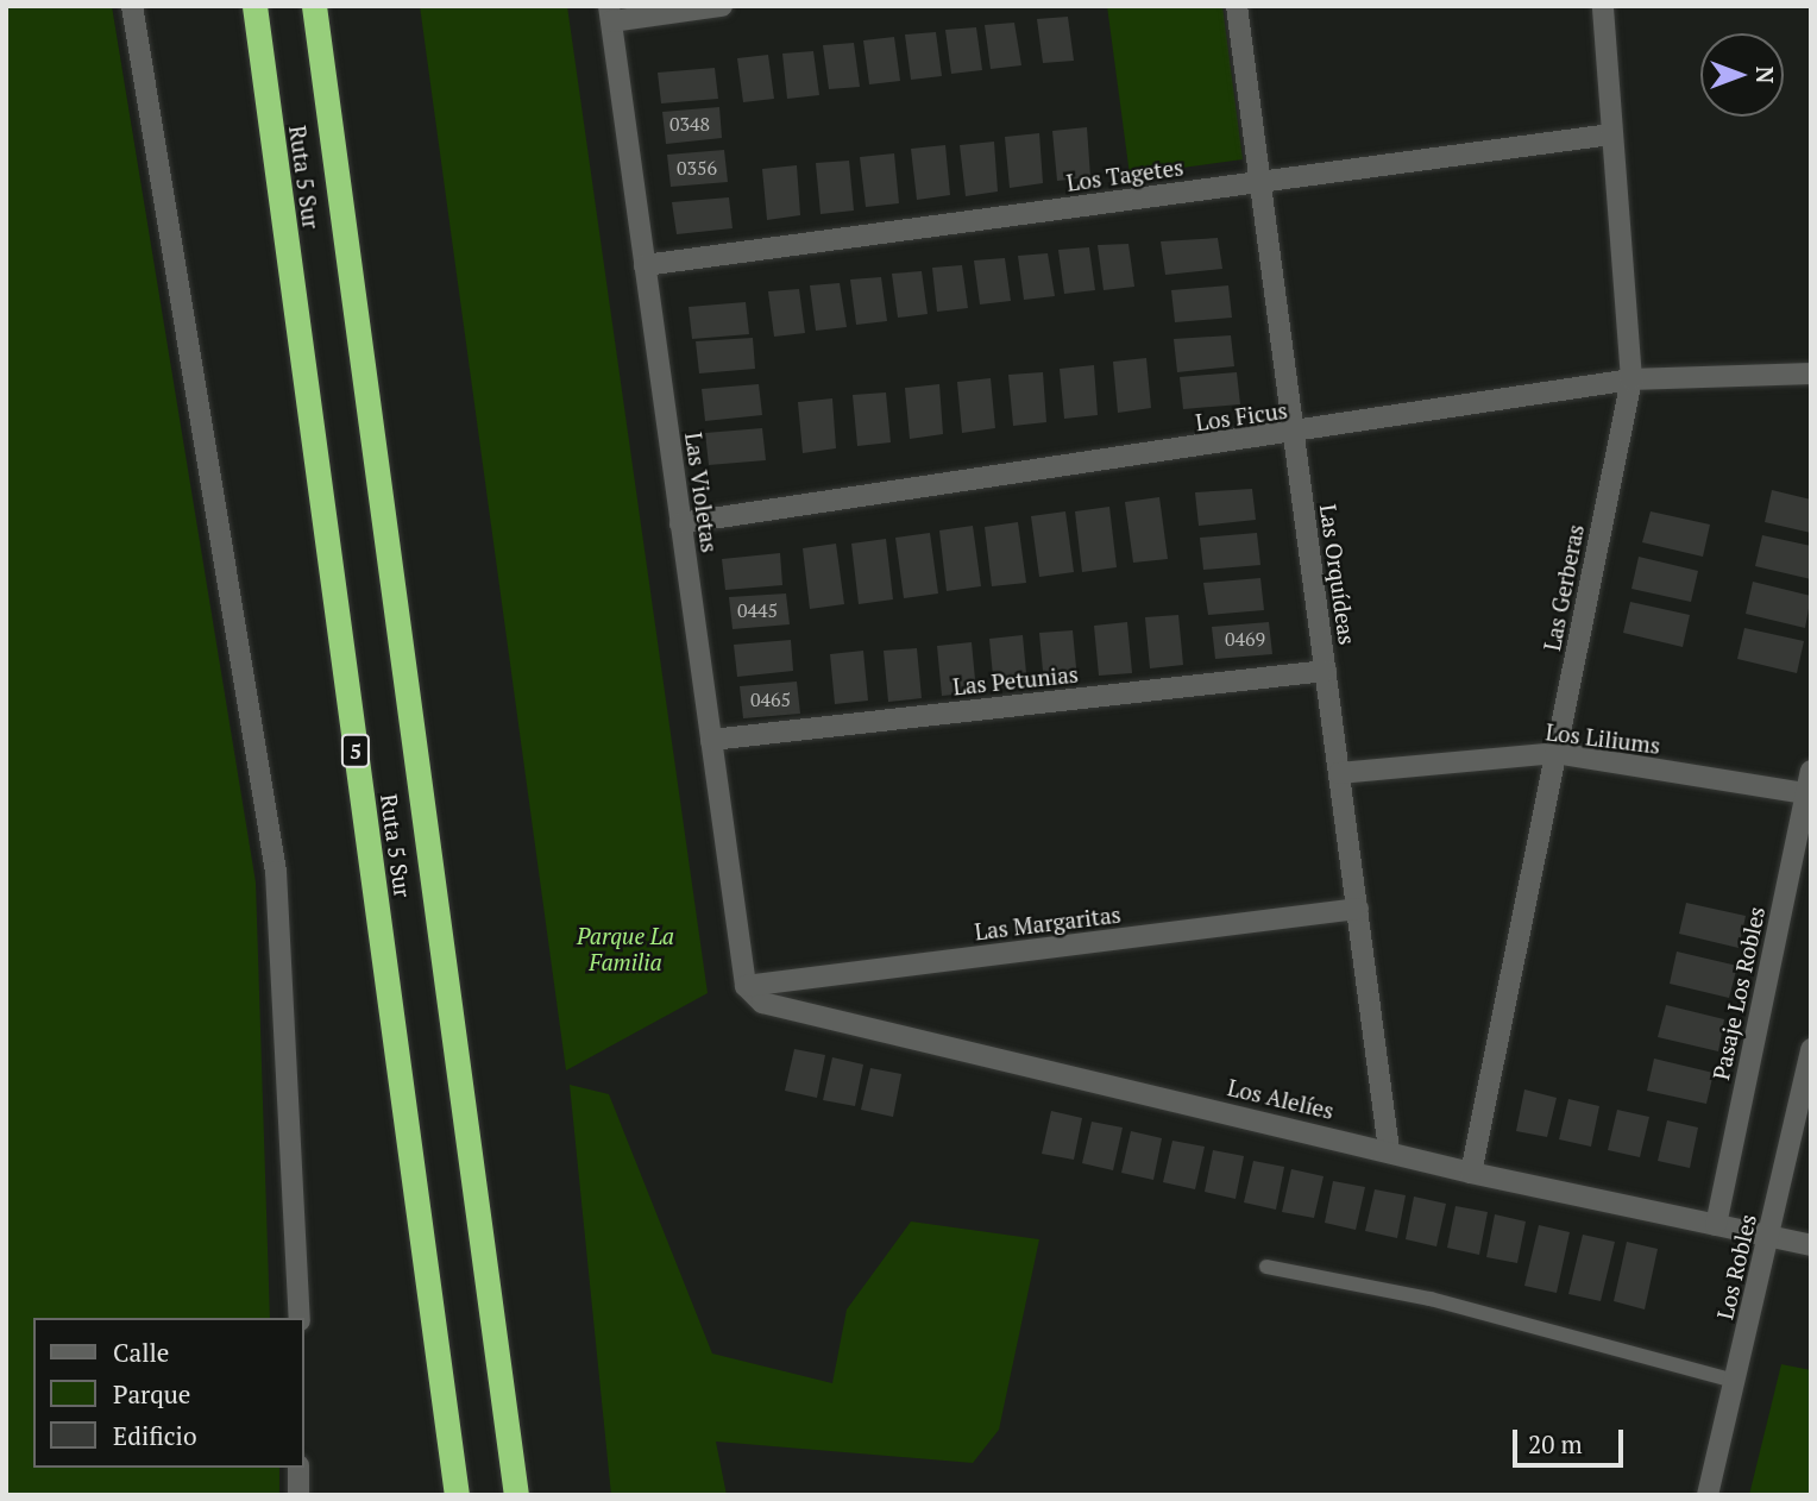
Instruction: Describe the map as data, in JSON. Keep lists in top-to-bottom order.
{
  "streets": {
    "highway": ["Ruta 5 Sur", "5"],
    "street": [
      "Los Tagetes",
      "Los Ficus",
      "Las Violetas",
      "Las Orquídeas",
      "Las Gerberas",
      "Las Petunias",
      "Los Liliums",
      "Las Margaritas",
      "Pasaje Los Robles",
      "Los Alelíes",
      "Los Robles"
    ]
  },
  "crossings": [
    ["Los Tagetes", "Las Violetas"],
    ["Los Tagetes", "Las Orquídeas"],
    ["Los Tagetes", "Las Gerberas"],
    ["Los Ficus", "Las Violetas"],
    ["Los Ficus", "Las Orquídeas"],
    ["Los Ficus", "Las Gerberas"],
    ["Las Violetas", "Las Petunias"],
    ["Las Violetas", "Las Margaritas"],
    ["Las Violetas", "Los Alelíes"],
    ["Las Orquídeas", "Las Petunias"],
    ["Las Orquídeas", "Los Liliums"],
    ["Las Orquídeas", "Las Margaritas"],
    ["Las Orquídeas", "Los Alelíes"],
    ["Las Gerberas", "Los Liliums"],
    ["Las Gerberas", "Los Alelíes"],
    ["Los Liliums", "Pasaje Los Robles"],
    ["Las Margaritas", "Los Alelíes"],
    ["Pasaje Los Robles", "Los Alelíes"],
    ["Los Alelíes", "Los Robles"]
  ],
  "parks": ["Parque La Familia"],
  "house_numbers": [
    "0348",
    "0356",
    "0445",
    "0469",
    "0465"
  ],
  "legend": ["Calle", "Parque", "Edificio"],
  "scale_bar": "20 m",
  "north": "right"
}
